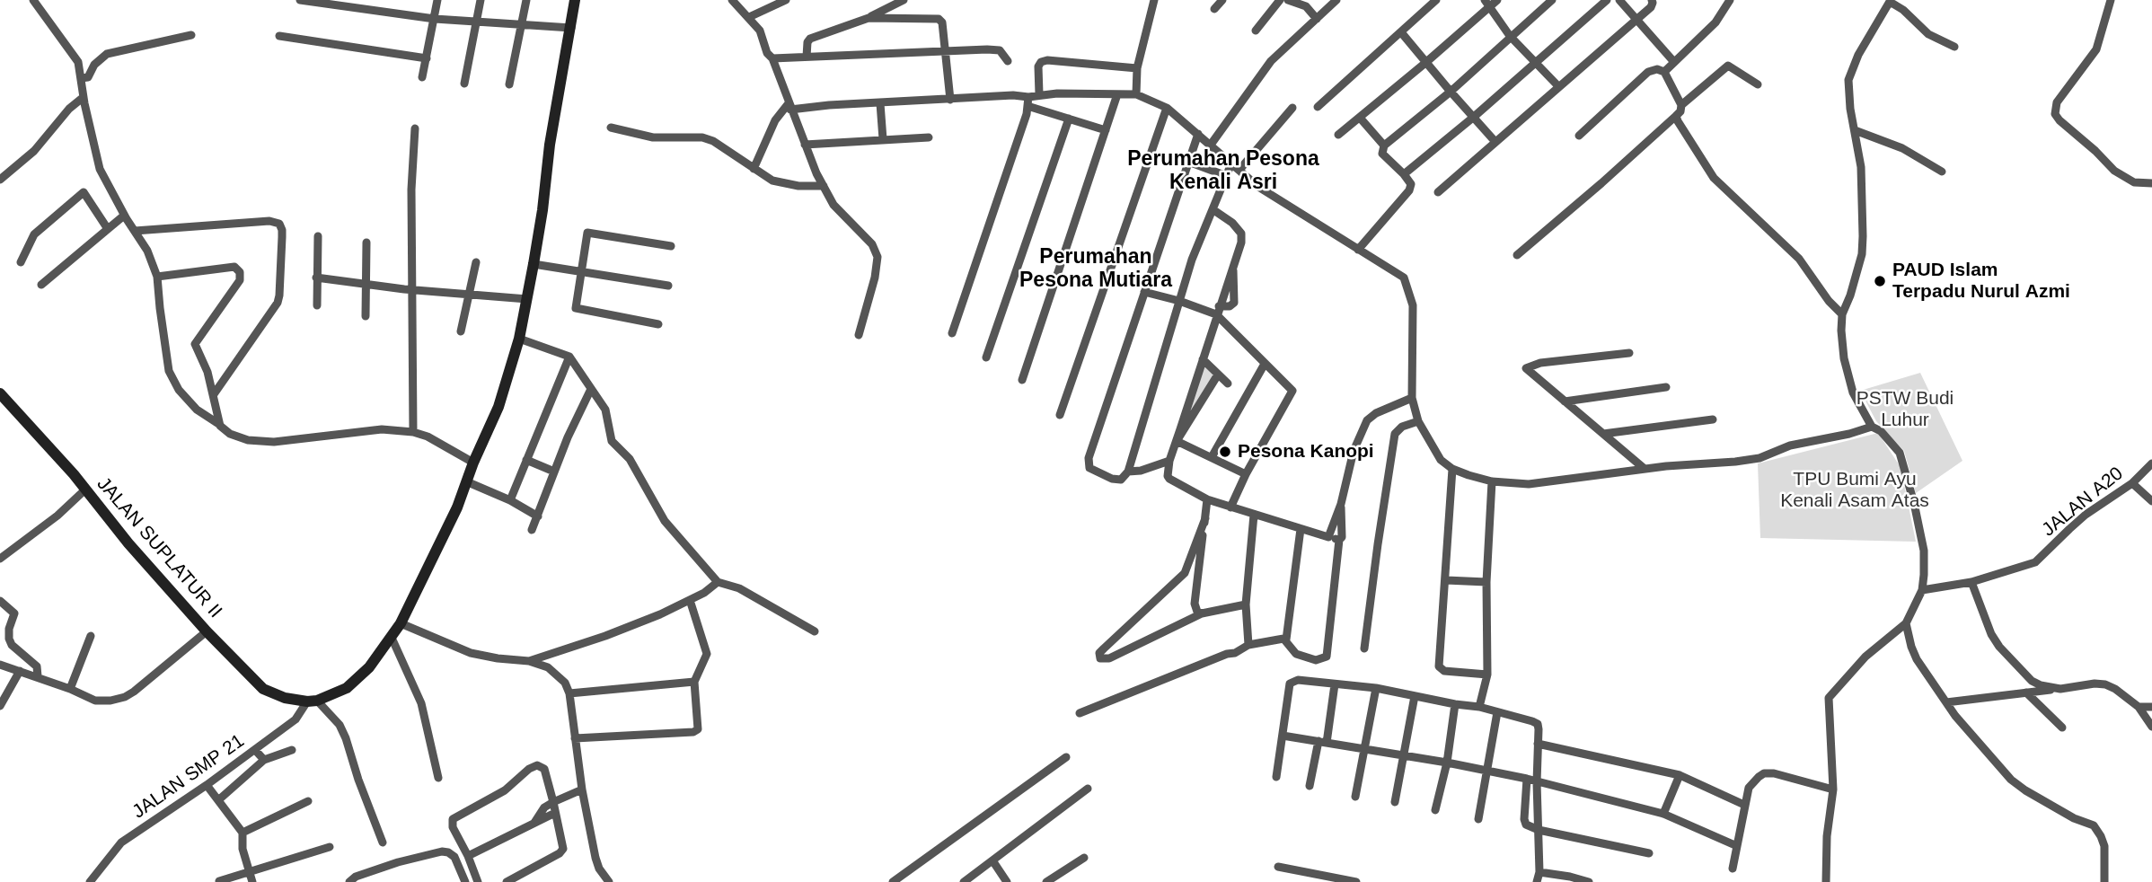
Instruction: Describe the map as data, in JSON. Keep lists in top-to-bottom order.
{
  "streets": {
    "street": ["JALAN A20", "JALAN SUPLATUR II", "JALAN SMP 21"]
  },
  "crossings": [
    ["JALAN SUPLATUR II", "JALAN SMP 21"]
  ],
  "districts": ["Perumahan Pesona Kenali Asri", "Perumahan Pesona Mutiara"],
  "parks": ["PSTW Budi Luhur", "TPU Bumi Ayu Kenali Asam Atas"],
  "places": ["PAUD Islam Terpadu Nurul Azmi", "Pesona Kanopi"]
}
